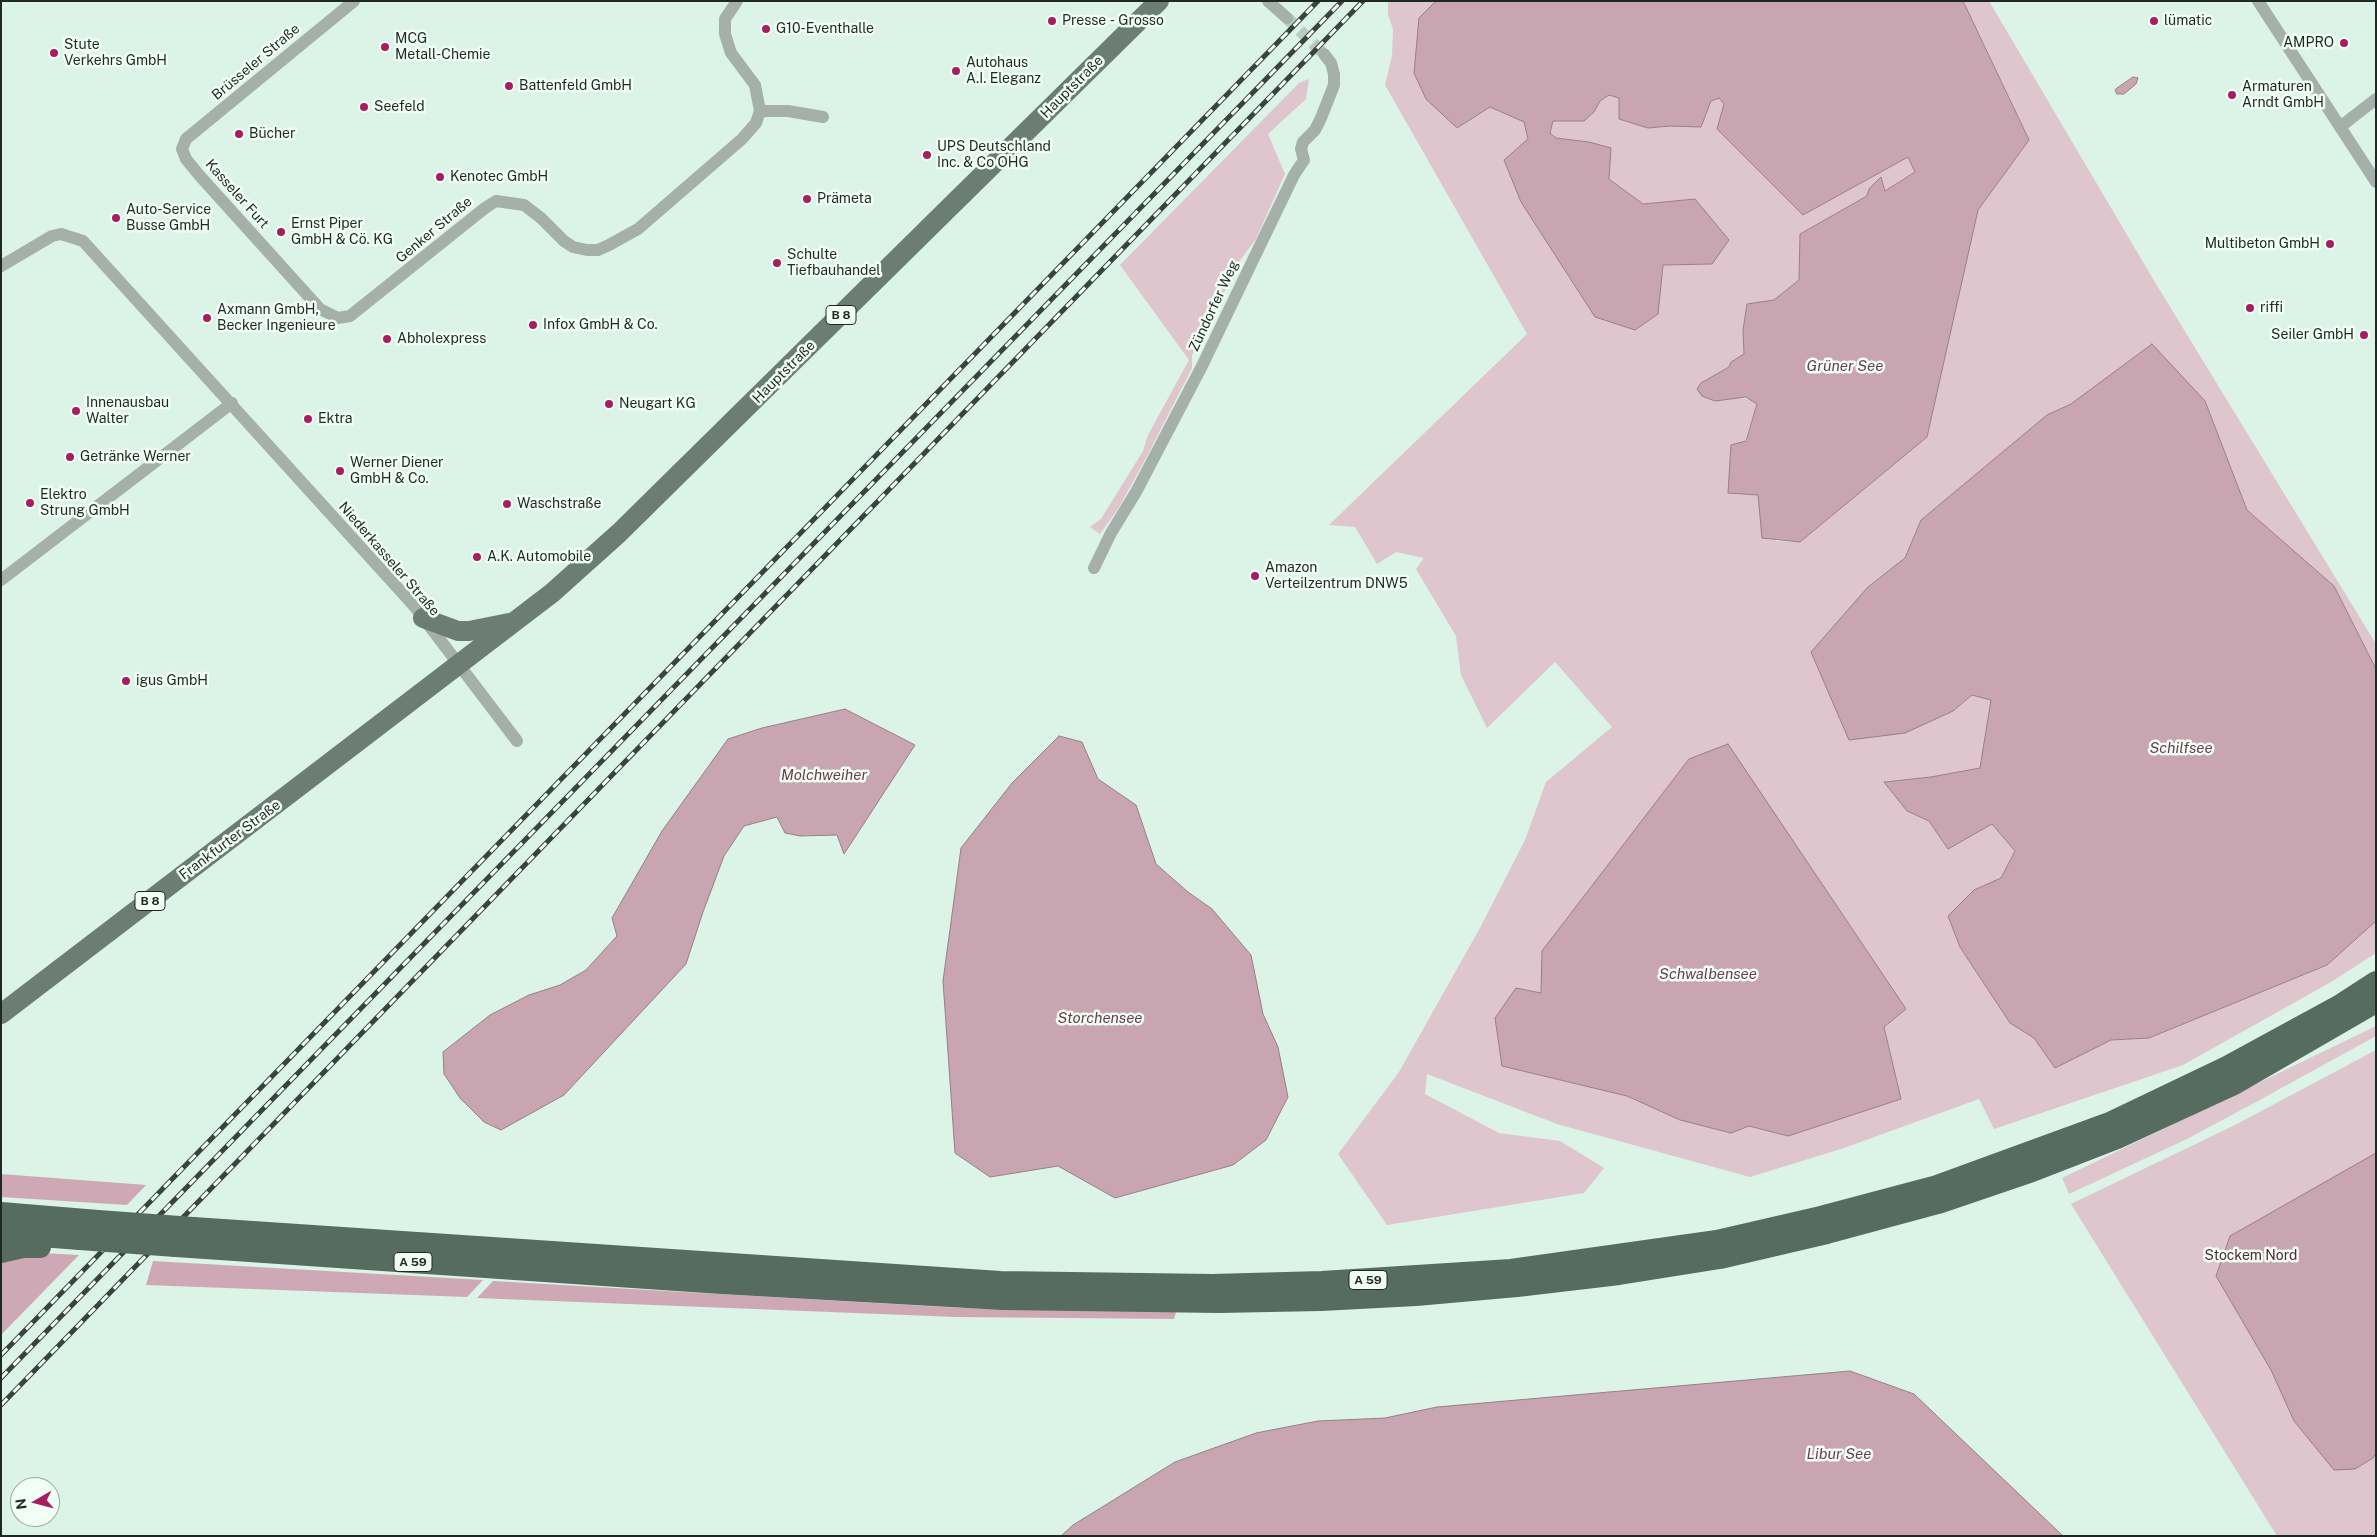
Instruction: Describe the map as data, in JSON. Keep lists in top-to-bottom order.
{
  "streets": {
    "highway": ["A 59"],
    "main road": ["Hauptstraße", "B 8", "Frankfurter Straße"],
    "street": [
      "Brüsseler Straße",
      "Kasseler Furt",
      "Genker Straße",
      "Zündorfer Weg",
      "Niederkasseler Straße"
    ]
  },
  "crossings": [
    ["Brüsseler Straße", "Kasseler Furt"],
    ["Hauptstraße", "Niederkasseler Straße"],
    ["Hauptstraße", "Frankfurter Straße"],
    ["Kasseler Furt", "Genker Straße"],
    ["Niederkasseler Straße", "Frankfurter Straße"]
  ],
  "water": [
    "Grüner See",
    "Schilfsee",
    "Molchweiher",
    "Schwalbensee",
    "Storchensee",
    "Libur See"
  ],
  "parks": ["Stockem Nord"],
  "places": [
    "Presse - Grosso",
    "lümatic",
    "G10-Eventhalle",
    "AMPRO",
    "MCG Metall-Chemie",
    "Stute Verkehrs GmbH",
    "Autohaus A.I. Eleganz",
    "Battenfeld GmbH",
    "Armaturen Arndt GmbH",
    "Seefeld",
    "Bücher",
    "UPS Deutschland Inc. & Co OHG",
    "Kenotec GmbH",
    "Prämeta",
    "Auto-Service Busse GmbH",
    "Ernst Piper GmbH & Cö. KG",
    "Multibeton GmbH",
    "Schulte Tiefbauhandel",
    "riffi",
    "Axmann GmbH, Becker Ingenieure",
    "Infox GmbH & Co.",
    "Seiler GmbH",
    "Abholexpress",
    "Neugart KG",
    "Innenausbau Walter",
    "Ektra",
    "Getränke Werner",
    "Werner Diener GmbH & Co.",
    "Elektro Strung GmbH",
    "Waschstraße",
    "A.K. Automobile",
    "Amazon Verteilzentrum DNW5",
    "igus GmbH"
  ],
  "north": "left"
}
